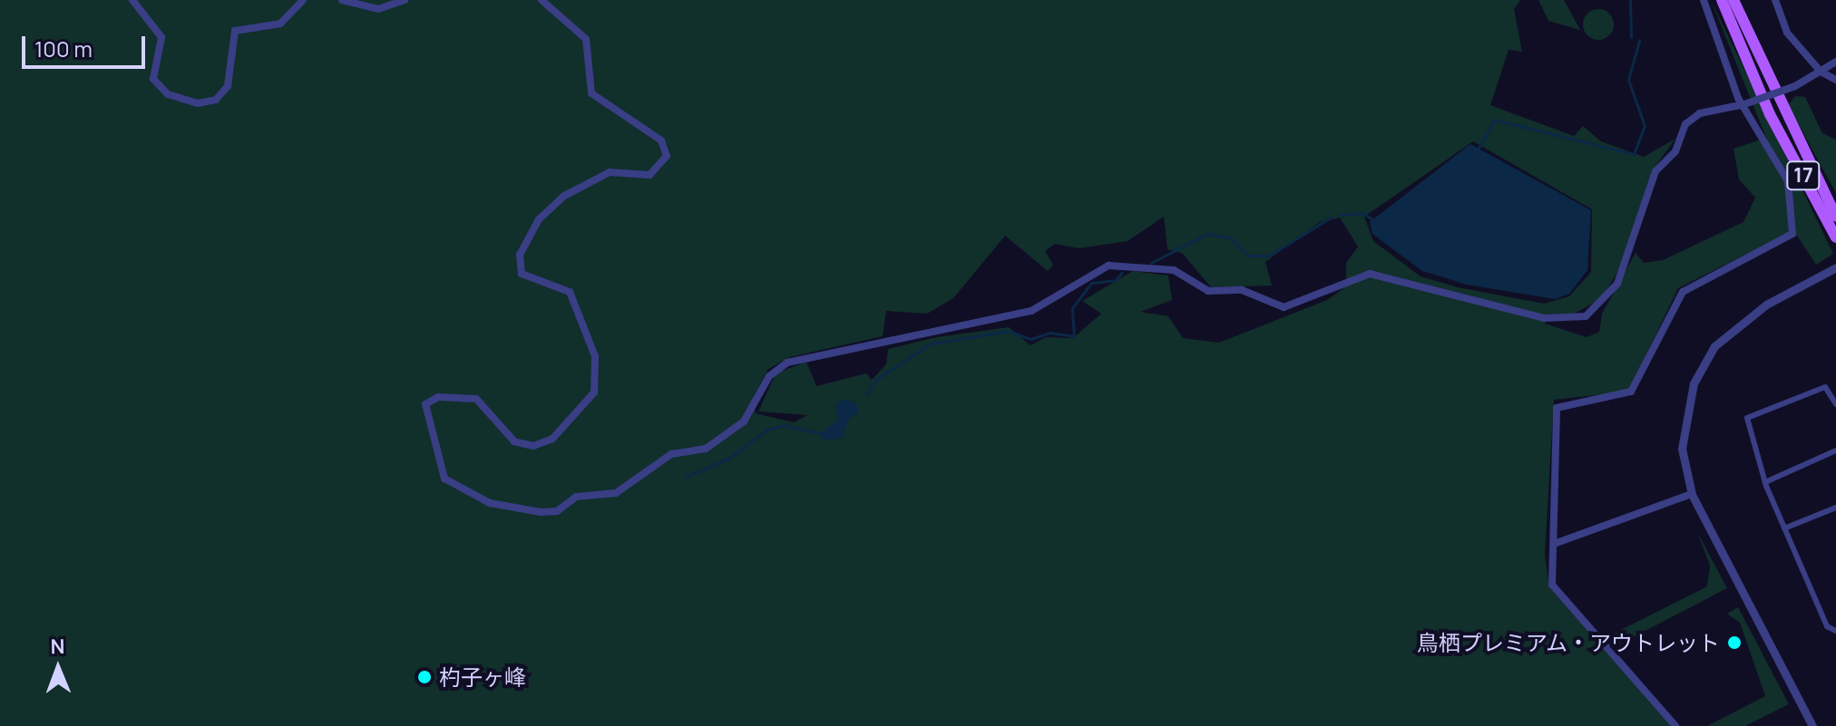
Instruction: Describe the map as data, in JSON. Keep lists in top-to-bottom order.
{
  "streets": {
    "main road": ["17"]
  },
  "places": ["鳥栖プレミアム・アウトレット", "杓子ヶ峰"],
  "scale_bar": "100 m",
  "north": "top"
}
